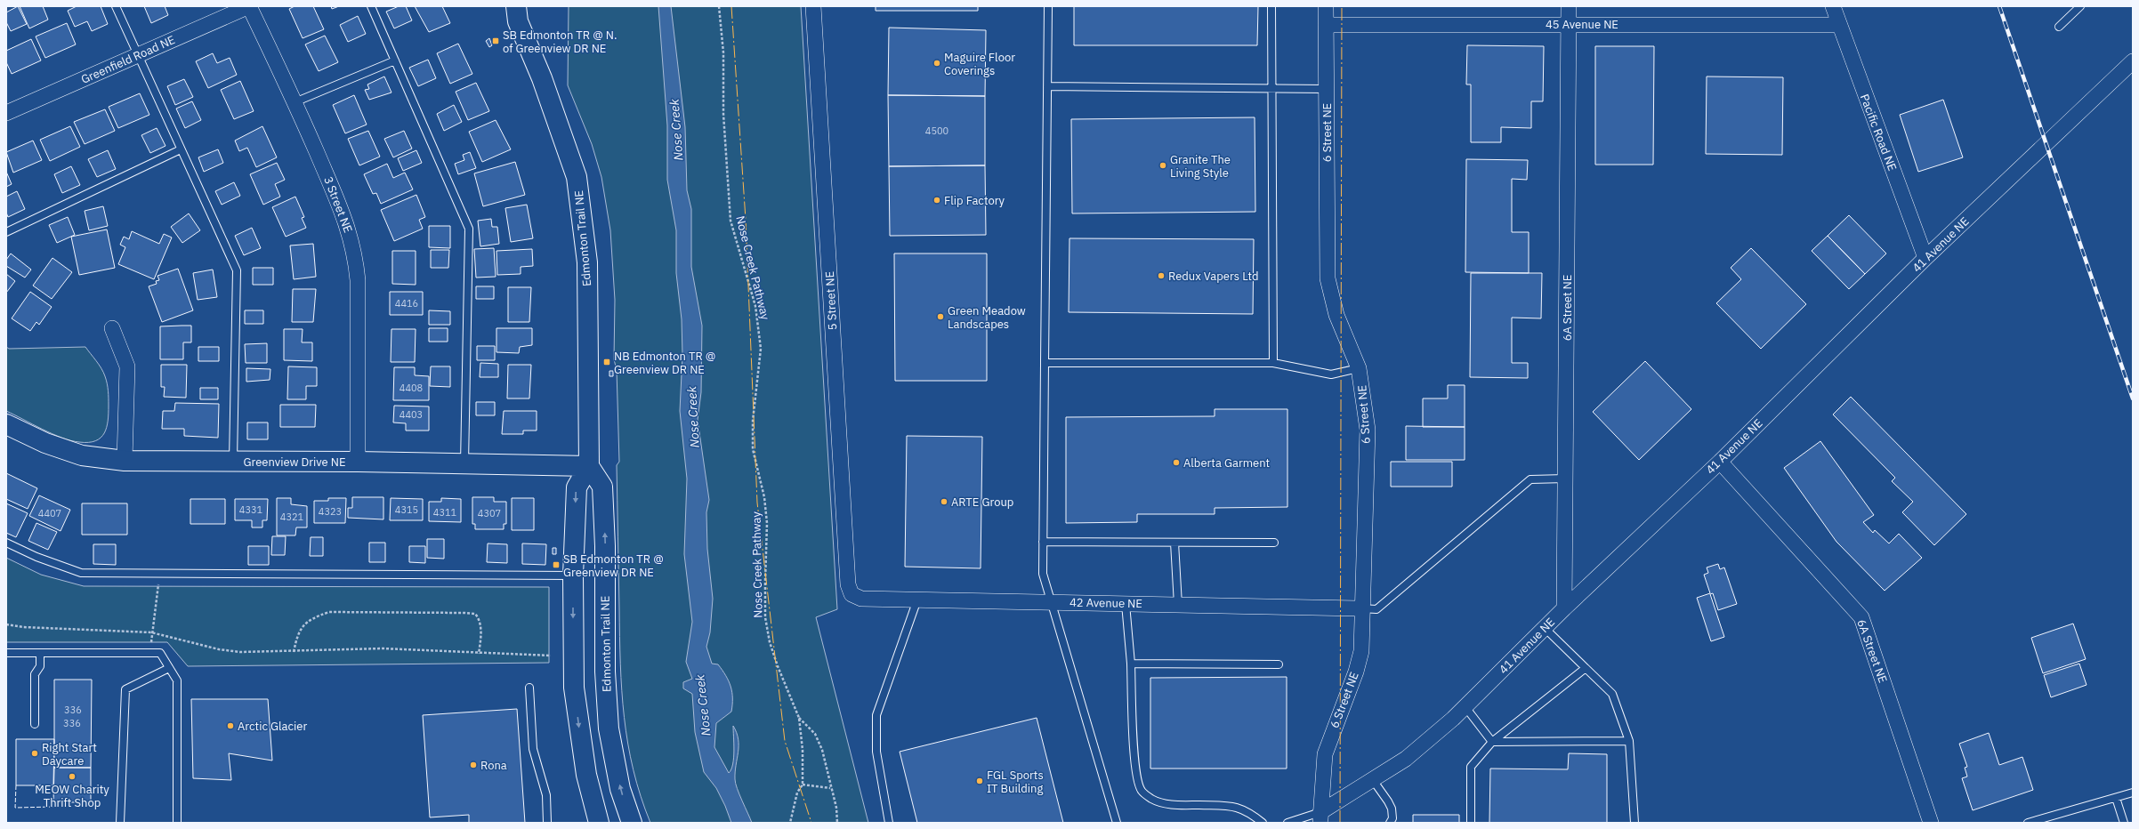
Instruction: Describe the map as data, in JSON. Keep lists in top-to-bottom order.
{
  "streets": {
    "main road": ["Edmonton Trail NE", "Greenview Drive NE"],
    "street": [
      "45 Avenue NE",
      "Greenfield Road NE",
      "6 Street NE",
      "Pacific Road NE",
      "3 Street NE",
      "41 Avenue NE",
      "5 Street NE",
      "6A Street NE",
      "42 Avenue NE"
    ],
    "path": ["Nose Creek Pathway"]
  },
  "crossings": [
    ["45 Avenue NE", "6 Street NE"],
    ["45 Avenue NE", "Pacific Road NE"],
    ["45 Avenue NE", "6A Street NE"],
    ["Greenfield Road NE", "3 Street NE"],
    ["6 Street NE", "41 Avenue NE"],
    ["6 Street NE", "42 Avenue NE"],
    ["Pacific Road NE", "41 Avenue NE"],
    ["3 Street NE", "Greenview Drive NE"],
    ["Edmonton Trail NE", "Greenview Drive NE"],
    ["41 Avenue NE", "6A Street NE"],
    ["5 Street NE", "42 Avenue NE"]
  ],
  "water": ["Nose Creek"],
  "places": {
    "transit": ["SB Edmonton TR @ N. of Greenview DR NE", "NB Edmonton TR @ Greenview DR NE", "SB Edmonton TR @ Greenview DR NE"],
    "other": [
      "Maguire Floor Coverings",
      "Granite The Living Style",
      "Flip Factory",
      "Redux Vapers Ltd",
      "Green Meadow Landscapes",
      "Alberta Garment",
      "ARTE Group",
      "Arctic Glacier",
      "Right Start Daycare",
      "Rona",
      "MEOW Charity Thrift Shop",
      "FGL Sports IT Building"
    ]
  },
  "house_numbers": [
    "4500",
    "4416",
    "4408",
    "4403",
    "4331",
    "4315",
    "4323",
    "4311",
    "4407",
    "4307",
    "4321",
    "336",
    "336"
  ]
}
